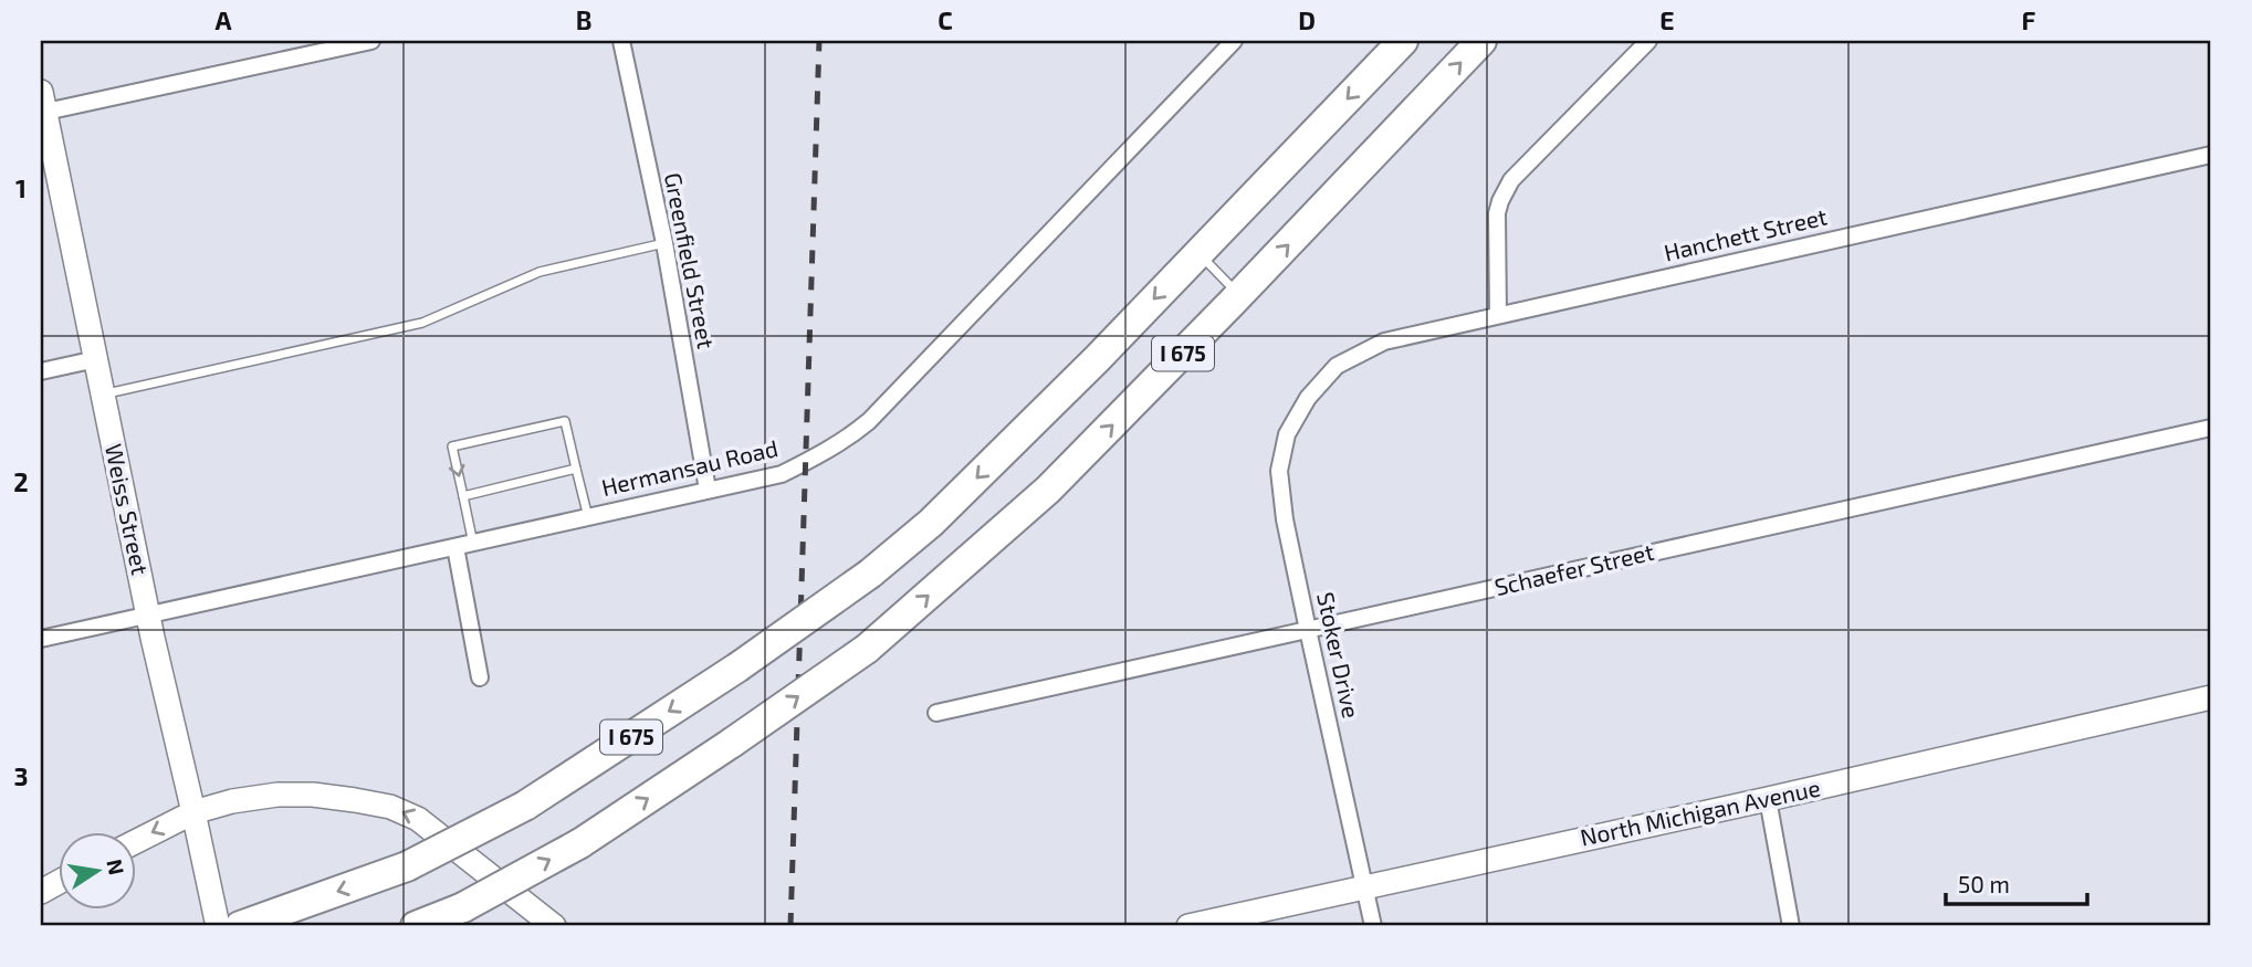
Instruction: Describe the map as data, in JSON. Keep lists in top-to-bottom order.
{
  "streets": {
    "highway": ["I 675"],
    "street": [
      "Hanchett Street",
      "Greenfield Street",
      "Hermansau Road",
      "Weiss Street",
      "Schaefer Street",
      "Stoker Drive",
      "North Michigan Avenue"
    ]
  },
  "crossings": [
    ["Hanchett Street", "Stoker Drive"],
    ["Greenfield Street", "Hermansau Road"],
    ["Hermansau Road", "Weiss Street"],
    ["Schaefer Street", "Stoker Drive"],
    ["Stoker Drive", "North Michigan Avenue"]
  ],
  "scale_bar": "50 m",
  "north": "right",
  "grid": {
    "columns": [
      "A",
      "B",
      "C",
      "D",
      "E",
      "F"
    ],
    "rows": ["1", "2", "3"]
  }
}
